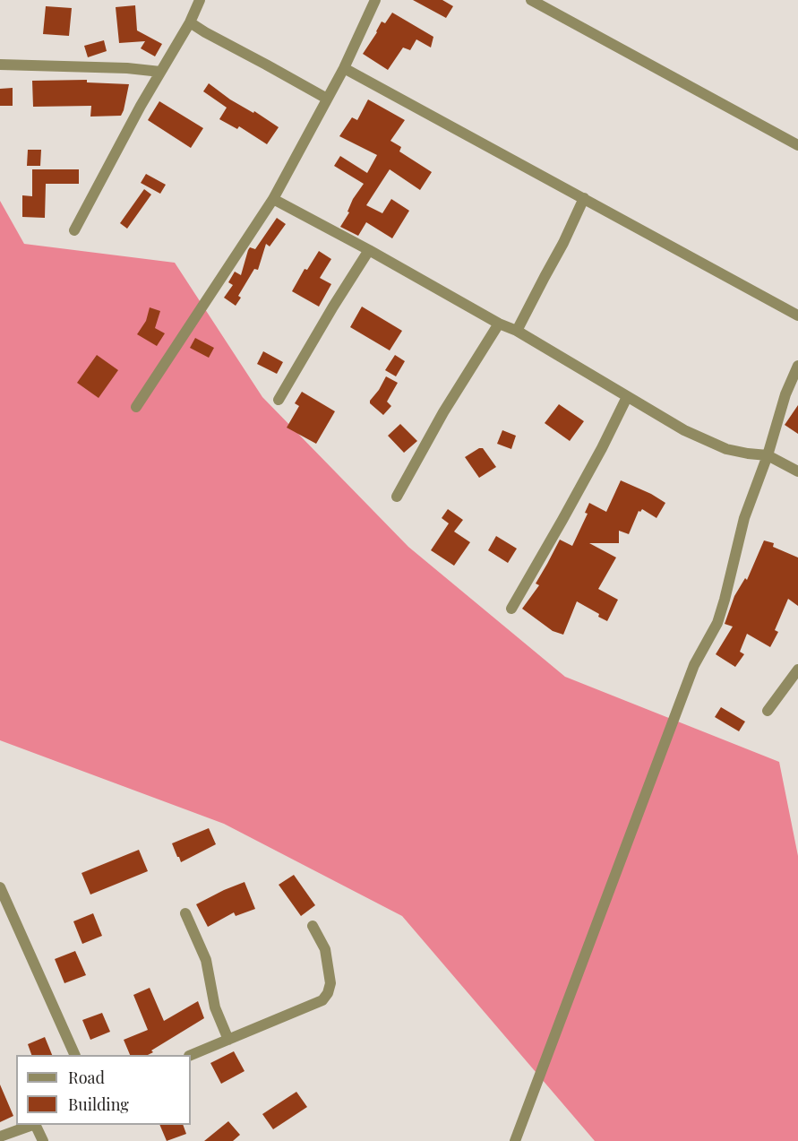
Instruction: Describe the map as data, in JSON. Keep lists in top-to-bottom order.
{
  "legend": ["Road", "Building"]
}
